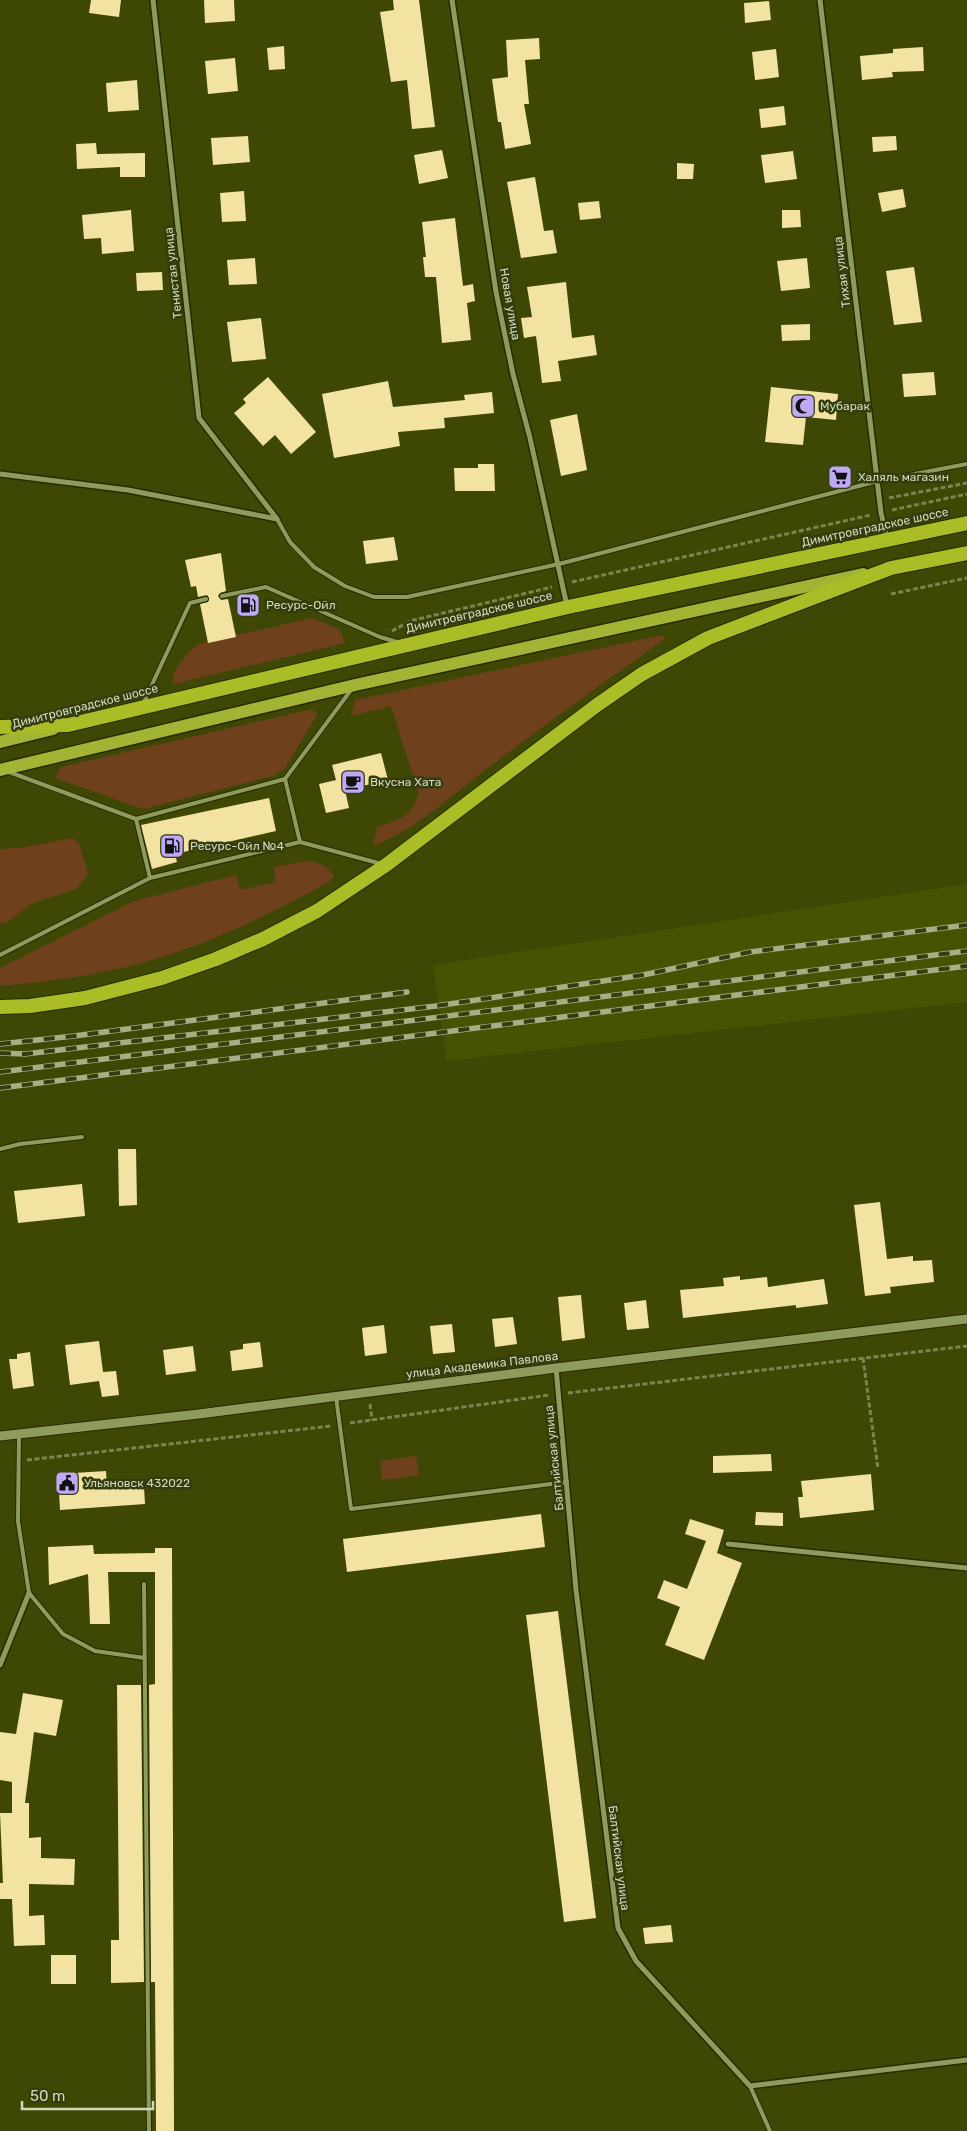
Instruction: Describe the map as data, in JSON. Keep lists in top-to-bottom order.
{
  "streets": {
    "highway": ["Димитровградское шоссе"],
    "street": [
      "Тихая улица",
      "Тенистая улица",
      "Новая улица",
      "улица Академика Павлова",
      "Балтийская улица"
    ]
  },
  "crossings": [
    ["Тихая улица", "Димитровградское шоссе"],
    ["Новая улица", "Димитровградское шоссе"],
    ["улица Академика Павлова", "Балтийская улица"]
  ],
  "places": {
    "mosque": ["Мубарак"],
    "supermarket": ["Халяль магазин"],
    "fuel station": ["Ресурс-Ойл", "Ресурс-Ойл №4"],
    "cafe": ["Вкусна Хата"],
    "public building": ["Ульяновск 432022"]
  },
  "scale_bar": "50 m"
}
